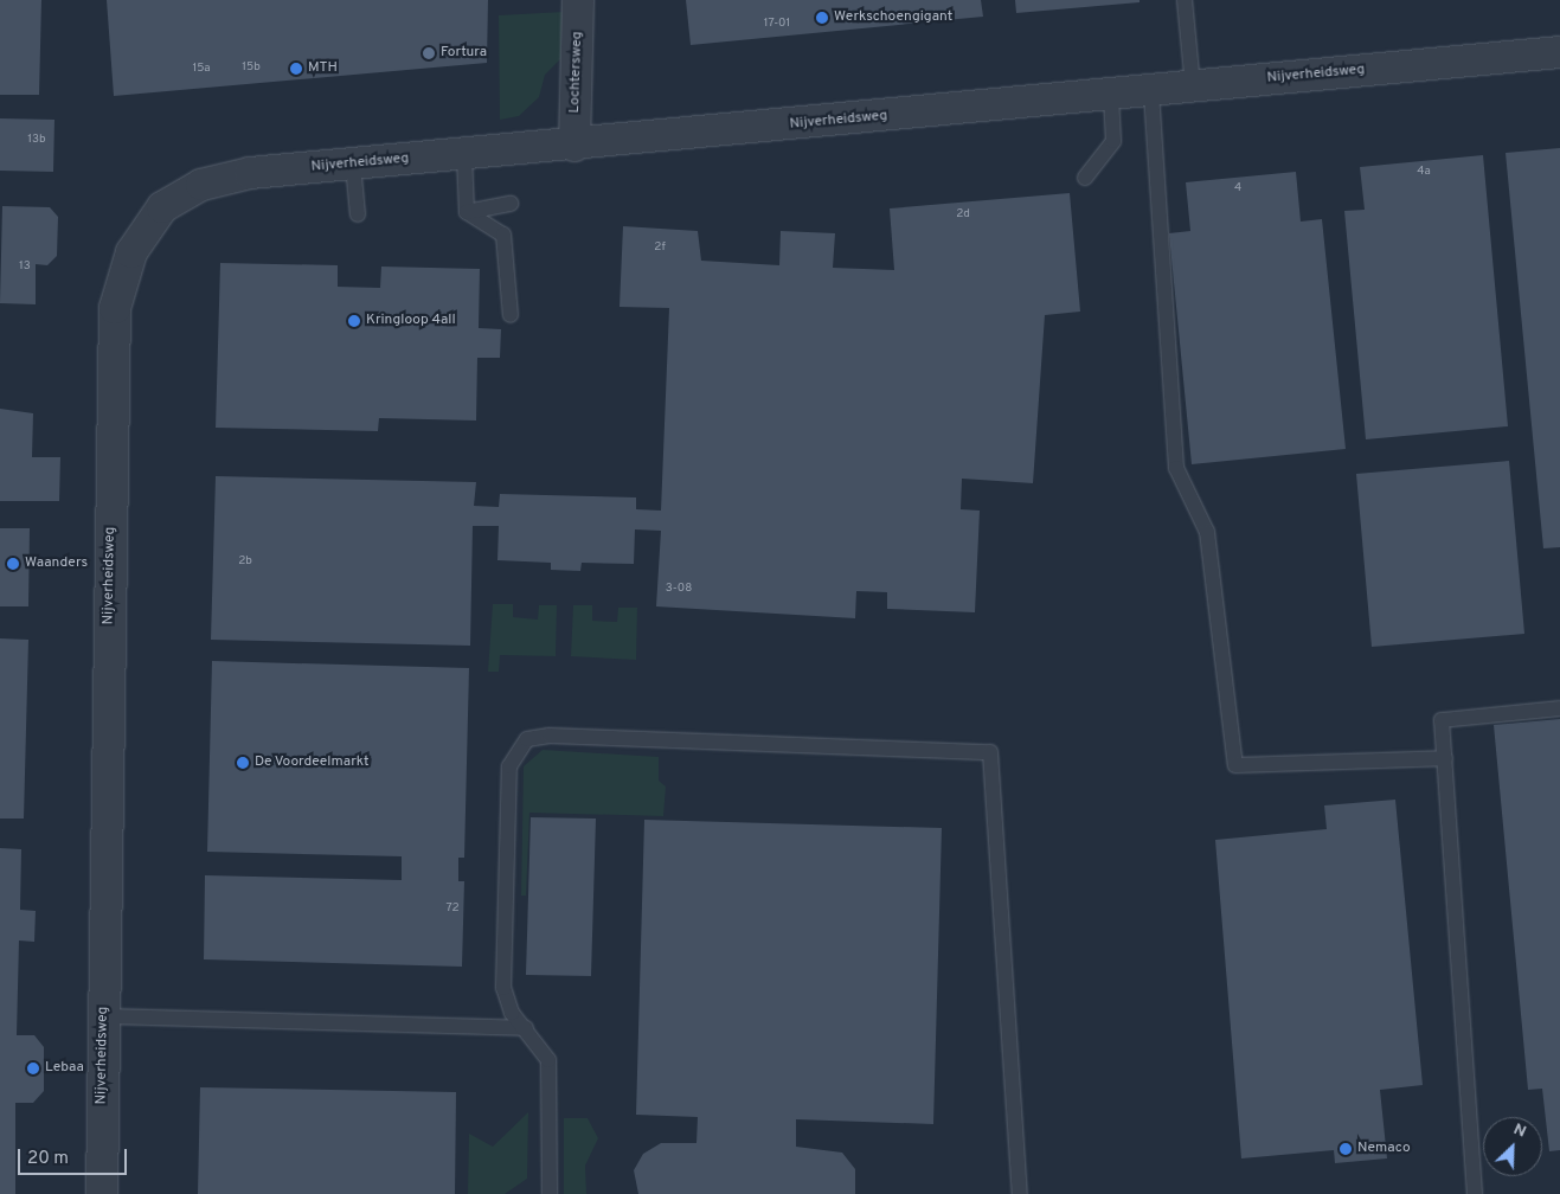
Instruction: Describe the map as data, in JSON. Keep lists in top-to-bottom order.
{
  "streets": {
    "street": ["Lochtersweg", "Nijverheidsweg"]
  },
  "crossings": [
    ["Lochtersweg", "Nijverheidsweg"]
  ],
  "places": [
    "Werkschoengigant",
    "Fortura",
    "MTH",
    "Kringloop 4all",
    "Waanders",
    "De Voordeelmarkt",
    "Lebaa",
    "Nemaco"
  ],
  "house_numbers": [
    "17-01",
    "15b",
    "15a",
    "13b",
    "4a",
    "4",
    "2d",
    "2f",
    "13",
    "2b",
    "3-08",
    "72"
  ],
  "scale_bar": "20 m",
  "north": "top right"
}
